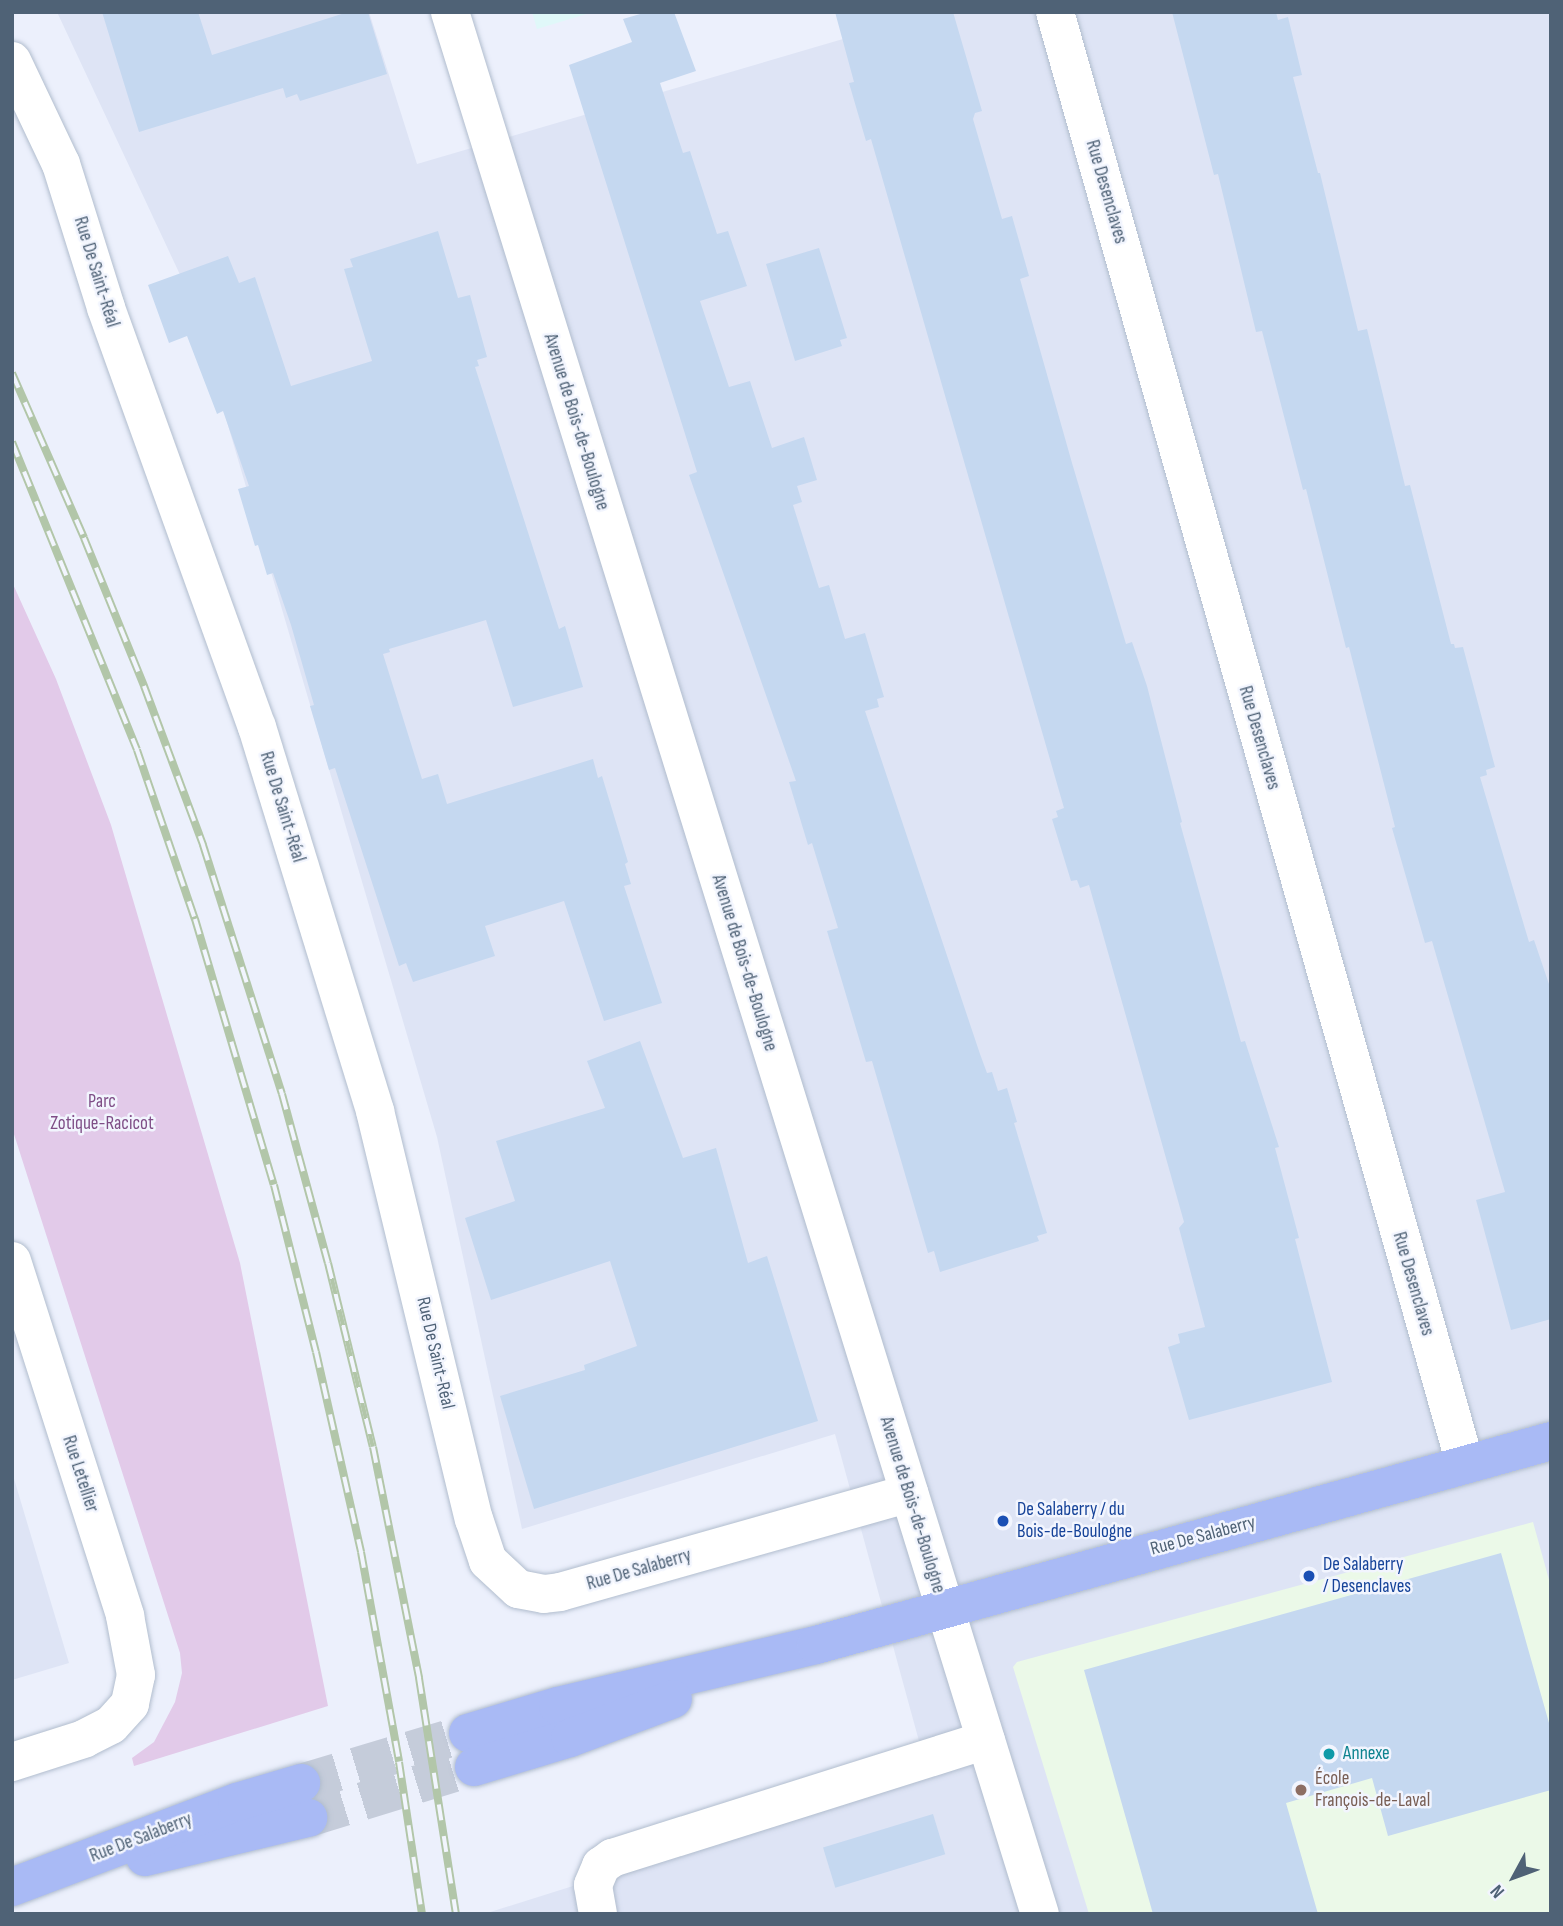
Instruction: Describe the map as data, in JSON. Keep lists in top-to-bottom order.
{
  "streets": {
    "main road": ["Rue De Salaberry"],
    "street": [
      "Rue Desenclaves",
      "Rue De Saint-Réal",
      "Avenue de Bois-de-Boulogne",
      "Rue Letellier"
    ]
  },
  "crossings": [
    ["Rue Desenclaves", "Rue De Salaberry"],
    ["Rue De Saint-Réal", "Rue De Salaberry"],
    ["Avenue de Bois-de-Boulogne", "Rue De Salaberry"]
  ],
  "parks": ["Parc Zotique-Racicot"],
  "places": [
    "De Salaberry / du Bois-de-Boulogne",
    "De Salaberry / Desenclaves",
    "Annexe",
    "École François-de-Laval"
  ],
  "north": "bottom left"
}
